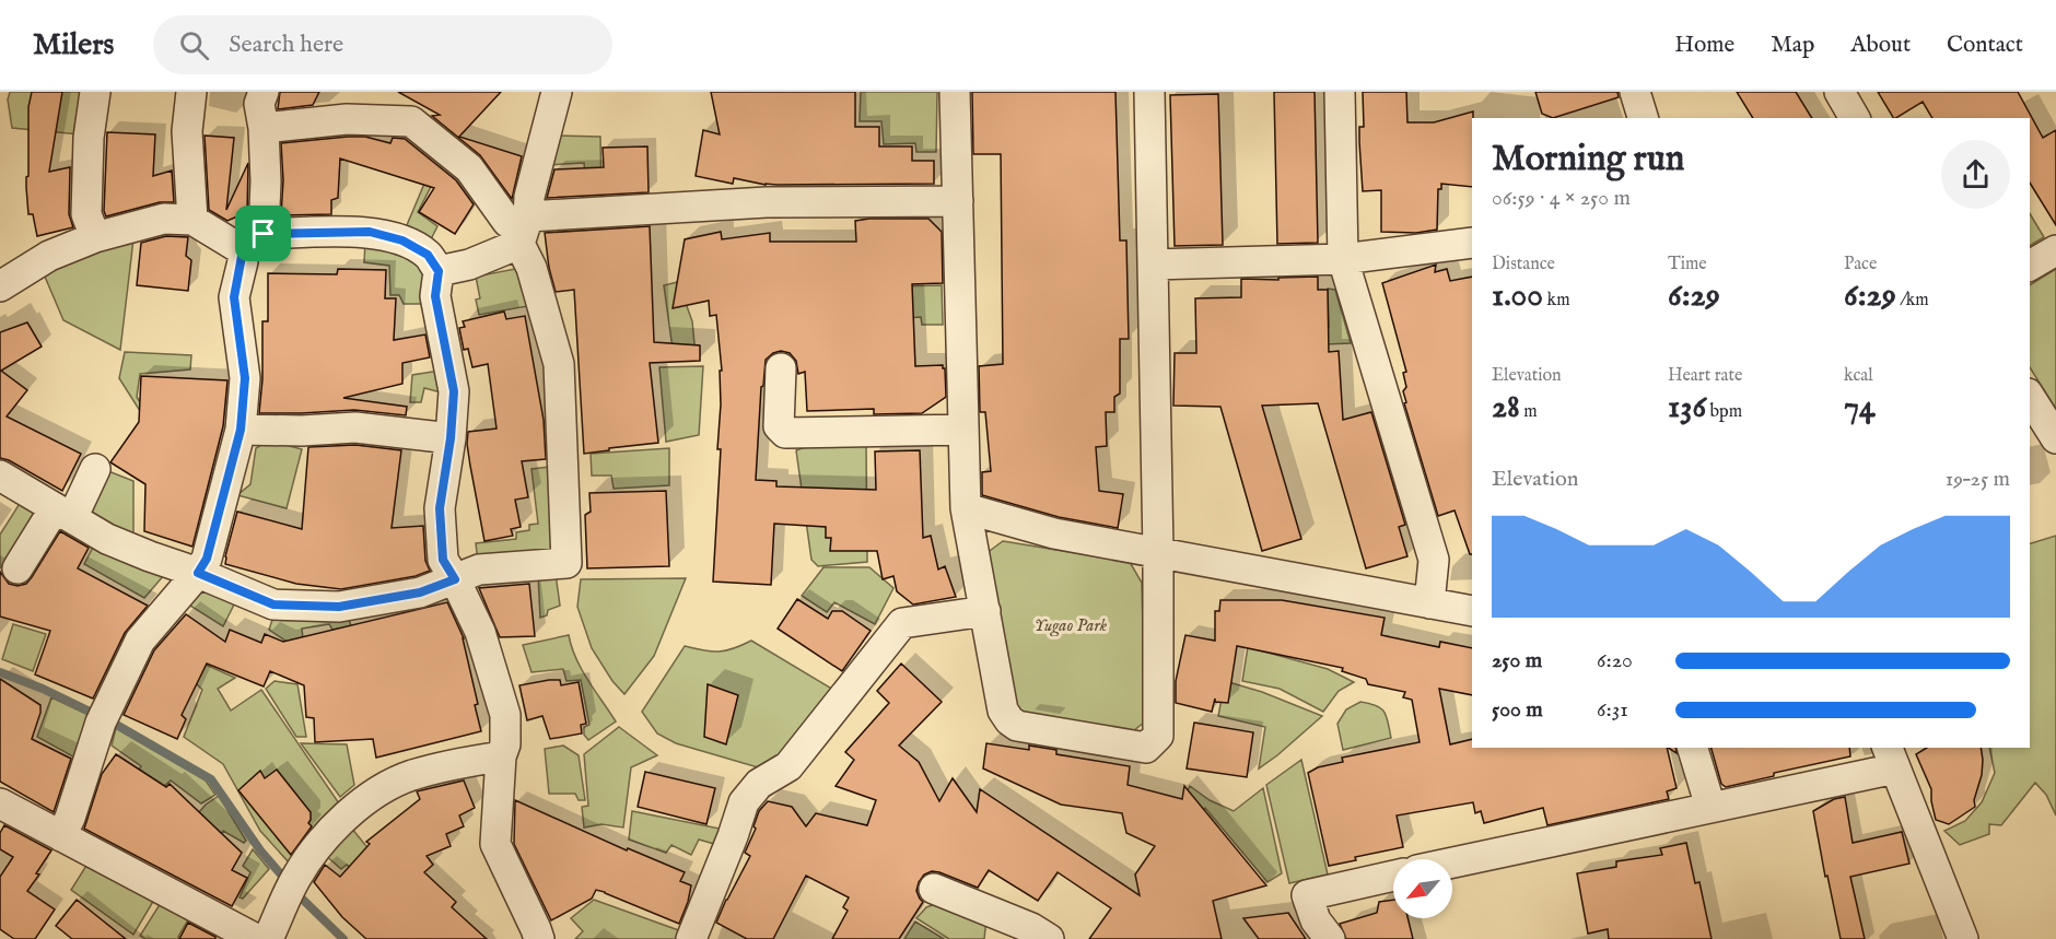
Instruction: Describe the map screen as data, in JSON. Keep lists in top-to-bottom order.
{
  "parks": ["Yugao Park"],
  "north": "bottom left",
  "page": {
    "header": "Milers",
    "search": "Search here",
    "nav": [
      "Home",
      "Map",
      "About",
      "Contact"
    ],
    "heading": ["Morning run", "06:59 · 4 × 250 m"],
    "stats": [
      ["Distance", "1.00 km"],
      ["Time", "6:29"],
      ["Pace", "6:29 /km"],
      ["Elevation", "28 m"],
      ["Heart rate", "136 bpm"],
      ["kcal", "74"]
    ],
    "chart": ["Elevation", "19–25 m"],
    "list": [
      {
        "name": "250 m",
        "note": "6:20"
      },
      {
        "name": "500 m",
        "note": "6:31"
      }
    ]
  }
}
